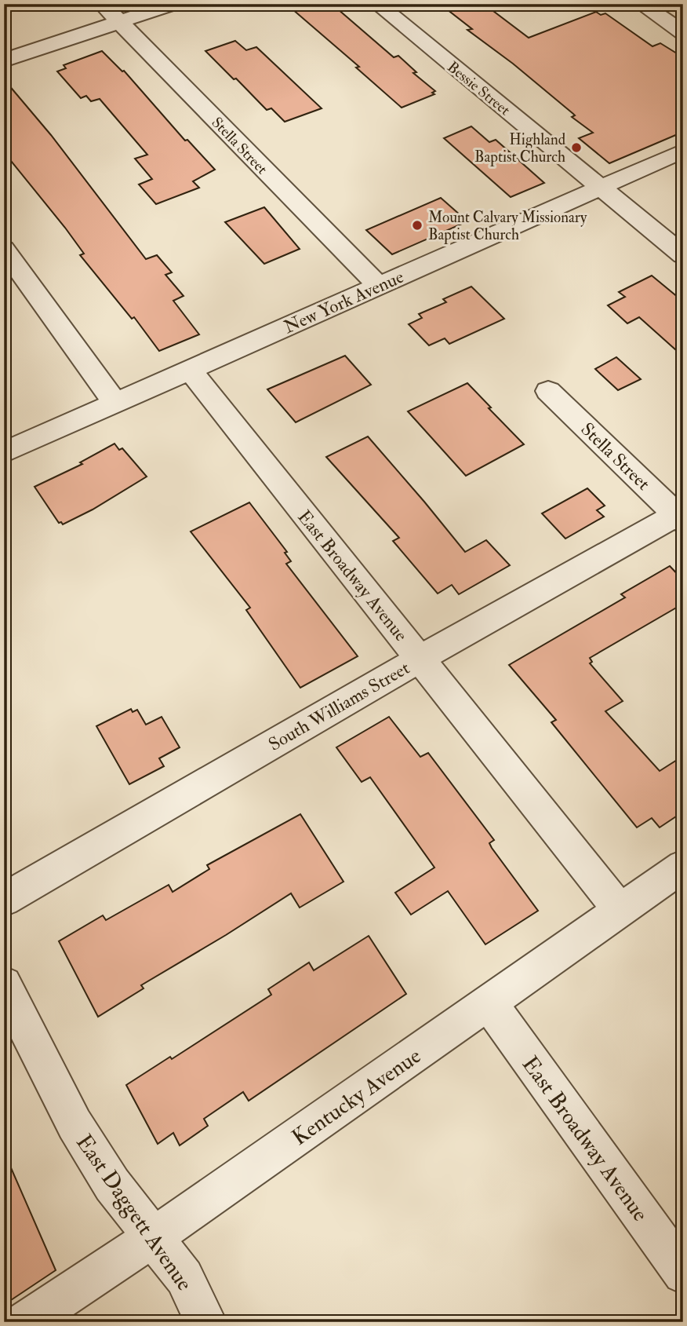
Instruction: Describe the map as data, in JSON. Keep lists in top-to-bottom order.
{
  "streets": {
    "street": [
      "Bessie Street",
      "Stella Street",
      "New York Avenue",
      "East Broadway Avenue",
      "South Williams Street",
      "Kentucky Avenue",
      "East Daggett Avenue"
    ]
  },
  "crossings": [
    ["Bessie Street", "New York Avenue"],
    ["Stella Street", "New York Avenue"],
    ["Stella Street", "South Williams Street"],
    ["New York Avenue", "East Broadway Avenue"],
    ["East Broadway Avenue", "South Williams Street"],
    ["East Broadway Avenue", "Kentucky Avenue"],
    ["Kentucky Avenue", "East Daggett Avenue"]
  ],
  "places": ["Highland Baptist Church", "Mount Calvary Missionary Baptist Church"]
}
